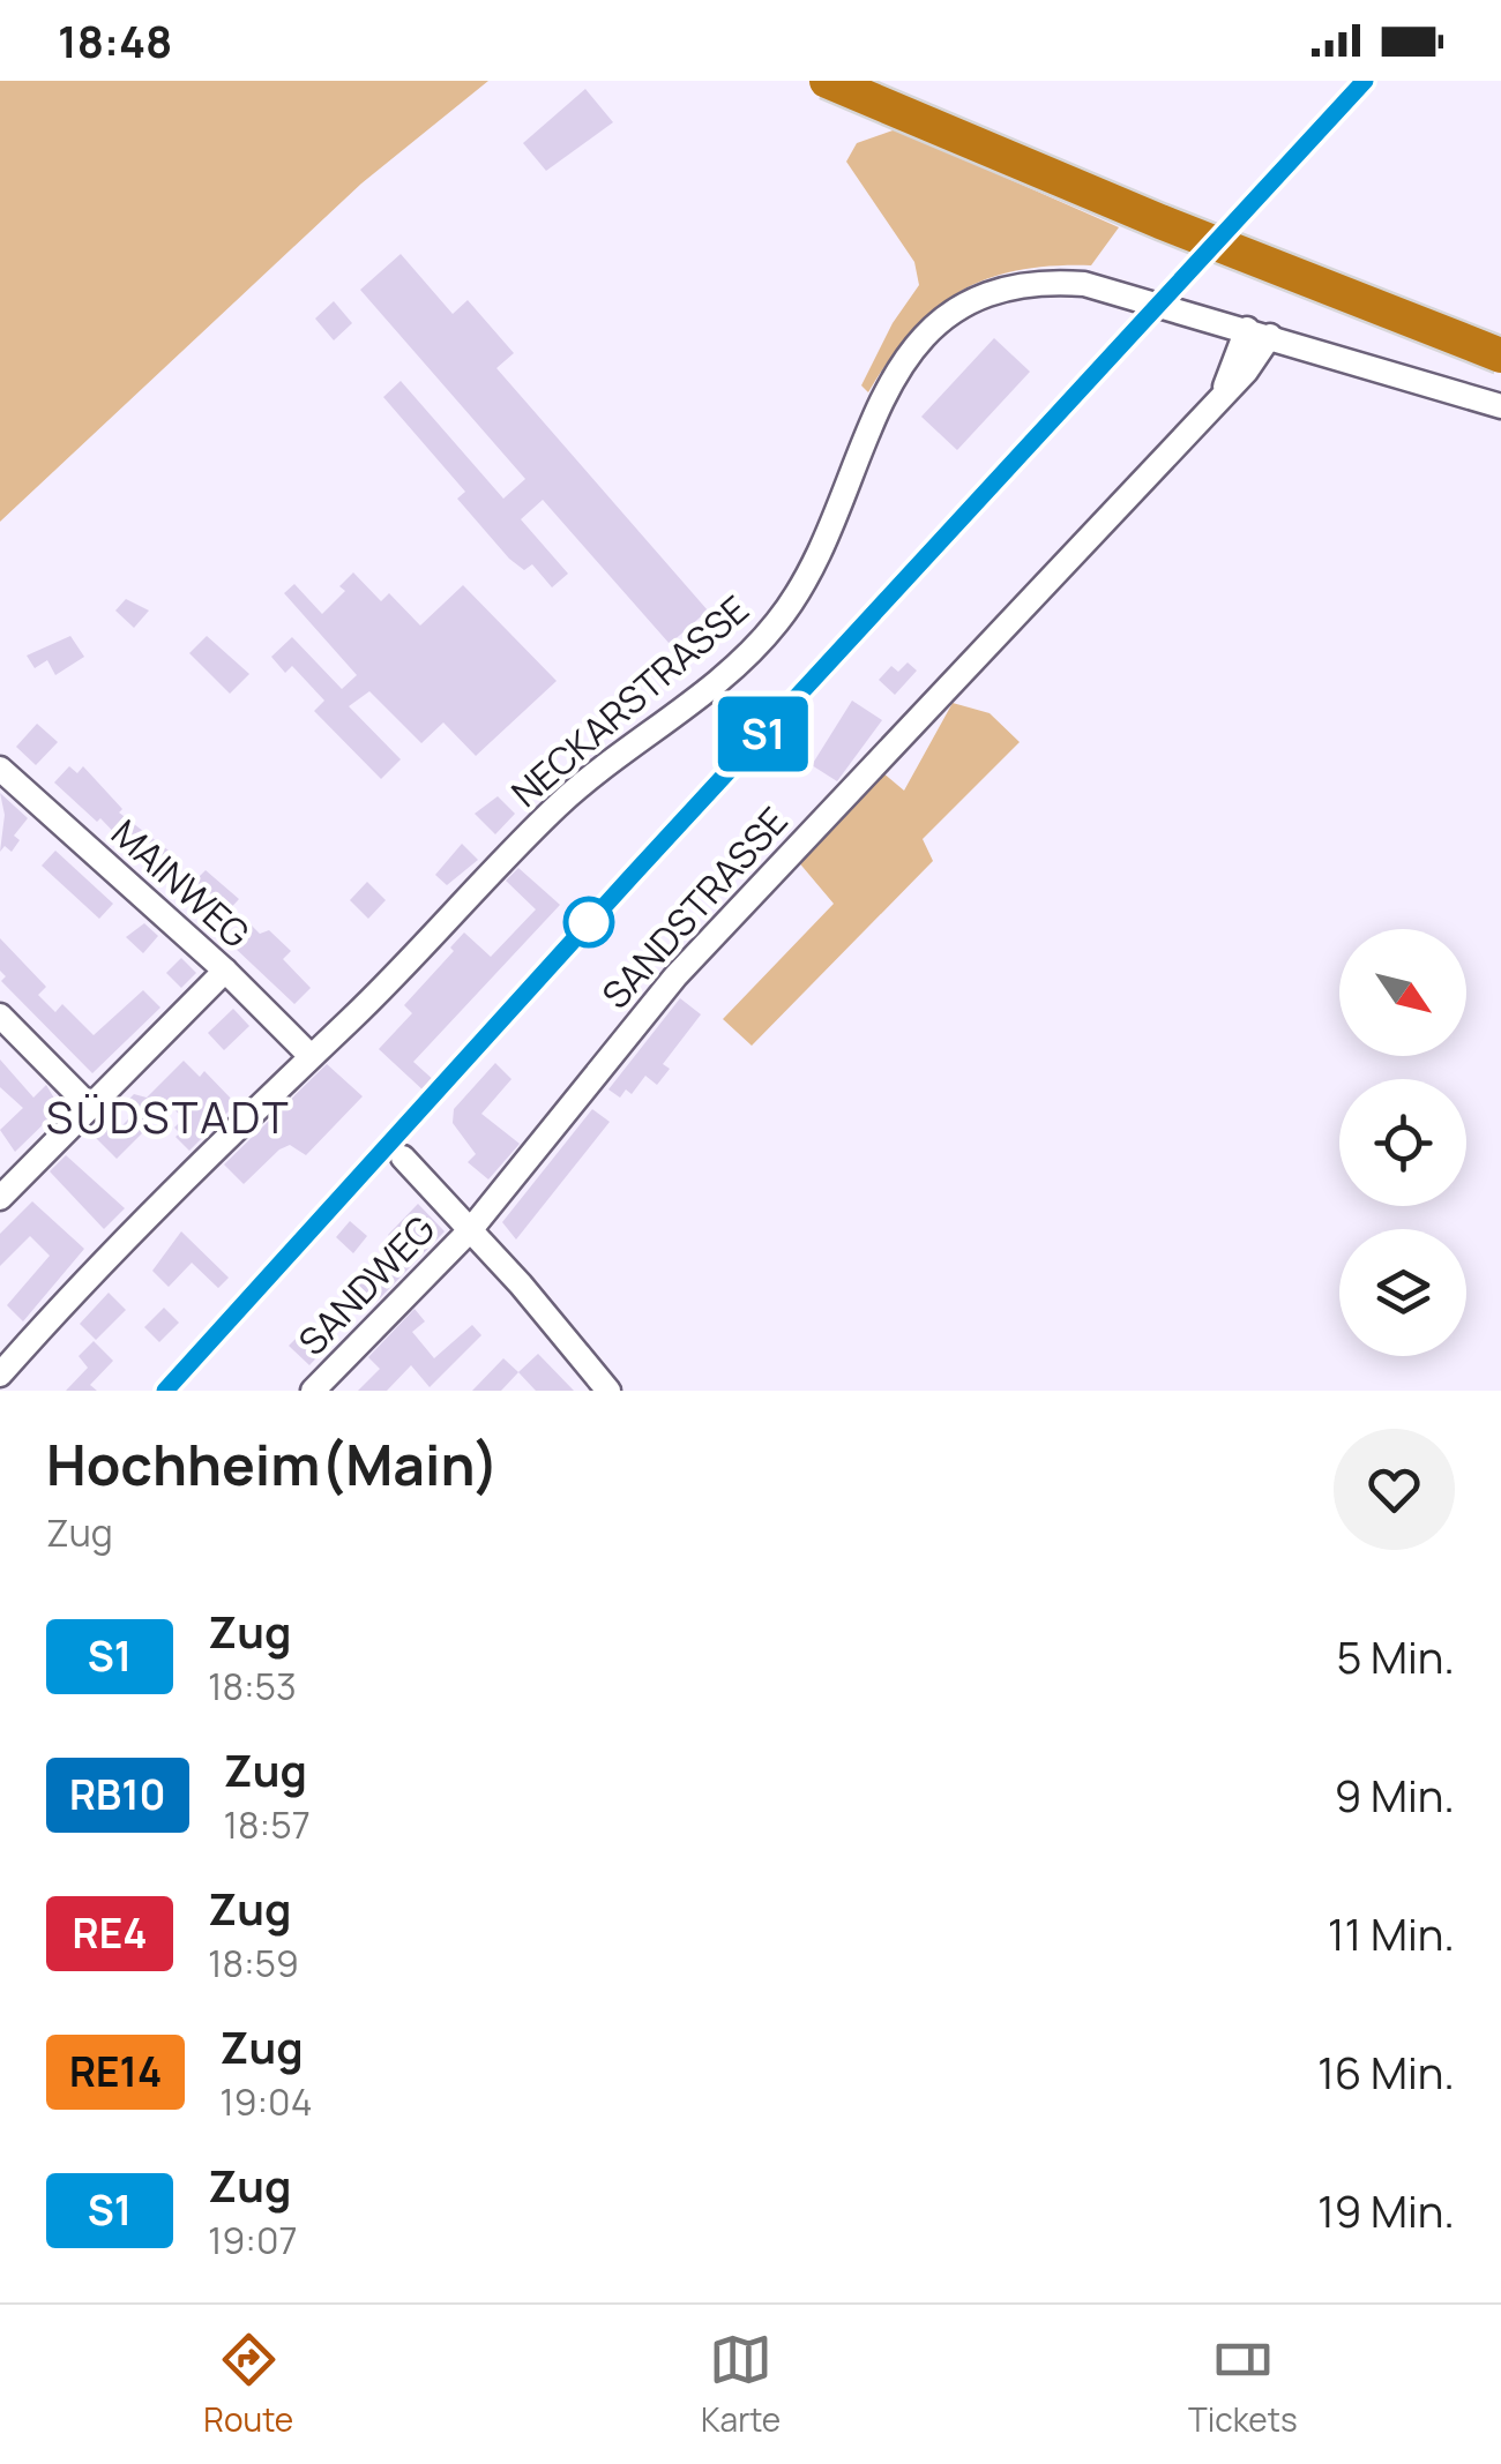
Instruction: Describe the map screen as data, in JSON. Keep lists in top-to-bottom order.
{
  "streets": {
    "street": [
      "NECKARSTRASSE",
      "MAINWEG",
      "SANDSTRASSE",
      "SANDWEG"
    ]
  },
  "crossings": [
    ["NECKARSTRASSE", "MAINWEG"],
    ["NECKARSTRASSE", "SANDSTRASSE"],
    ["SANDSTRASSE", "SANDWEG"]
  ],
  "districts": ["SÜDSTADT"],
  "north": "bottom right",
  "page": {
    "status": "18:48",
    "on_map": "S1",
    "heading": ["Hochheim(Main)", "Zug"],
    "list": [
      {
        "mark": "S1",
        "name": "Zug",
        "note": "18:53",
        "value": "5 Min."
      },
      {
        "mark": "RB10",
        "name": "Zug",
        "note": "18:57",
        "value": "9 Min."
      },
      {
        "mark": "RE4",
        "name": "Zug",
        "note": "18:59",
        "value": "11 Min."
      },
      {
        "mark": "RE14",
        "name": "Zug",
        "note": "19:04",
        "value": "16 Min."
      },
      {
        "mark": "S1",
        "name": "Zug",
        "note": "19:07",
        "value": "19 Min."
      }
    ],
    "tabs": ["Route", "Karte", "Tickets"]
  }
}
